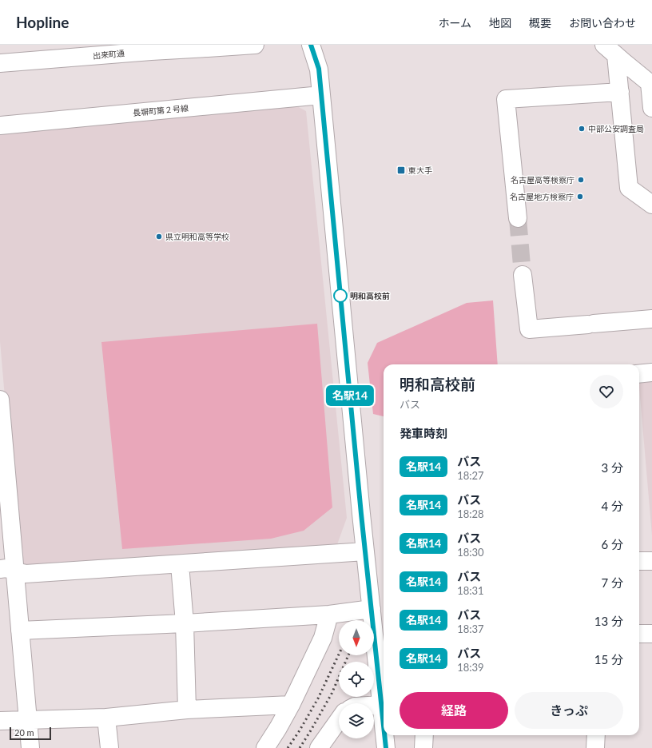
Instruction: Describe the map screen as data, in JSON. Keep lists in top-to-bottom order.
{
  "streets": {
    "street": ["出来町通", "長塀町第２号線"]
  },
  "places": {
    "other": [
      "中部公安調査局",
      "名古屋高等検察庁",
      "名古屋地方検察庁",
      "県立明和高等学校",
      "明和高校前"
    ],
    "transit": ["東大手"]
  },
  "lines": ["bus line 名駅14"],
  "scale_bar": "20 m",
  "north": "bottom",
  "page": {
    "header": "Hopline",
    "nav": [
      "ホーム",
      "地図",
      "概要",
      "お問い合わせ"
    ],
    "on_map": "名駅14",
    "heading": [
      ["明和高校前", "バス"],
      "発車時刻"
    ],
    "list": [
      {
        "mark": "名駅14",
        "name": "バス",
        "note": "18:27",
        "value": "3 分"
      },
      {
        "mark": "名駅14",
        "name": "バス",
        "note": "18:28",
        "value": "4 分"
      },
      {
        "mark": "名駅14",
        "name": "バス",
        "note": "18:30",
        "value": "6 分"
      },
      {
        "mark": "名駅14",
        "name": "バス",
        "note": "18:31",
        "value": "7 分"
      },
      {
        "mark": "名駅14",
        "name": "バス",
        "note": "18:37",
        "value": "13 分"
      },
      {
        "mark": "名駅14",
        "name": "バス",
        "note": "18:39",
        "value": "15 分"
      }
    ],
    "buttons": ["経路", "きっぷ"],
    "scale": "20 m"
  }
}
